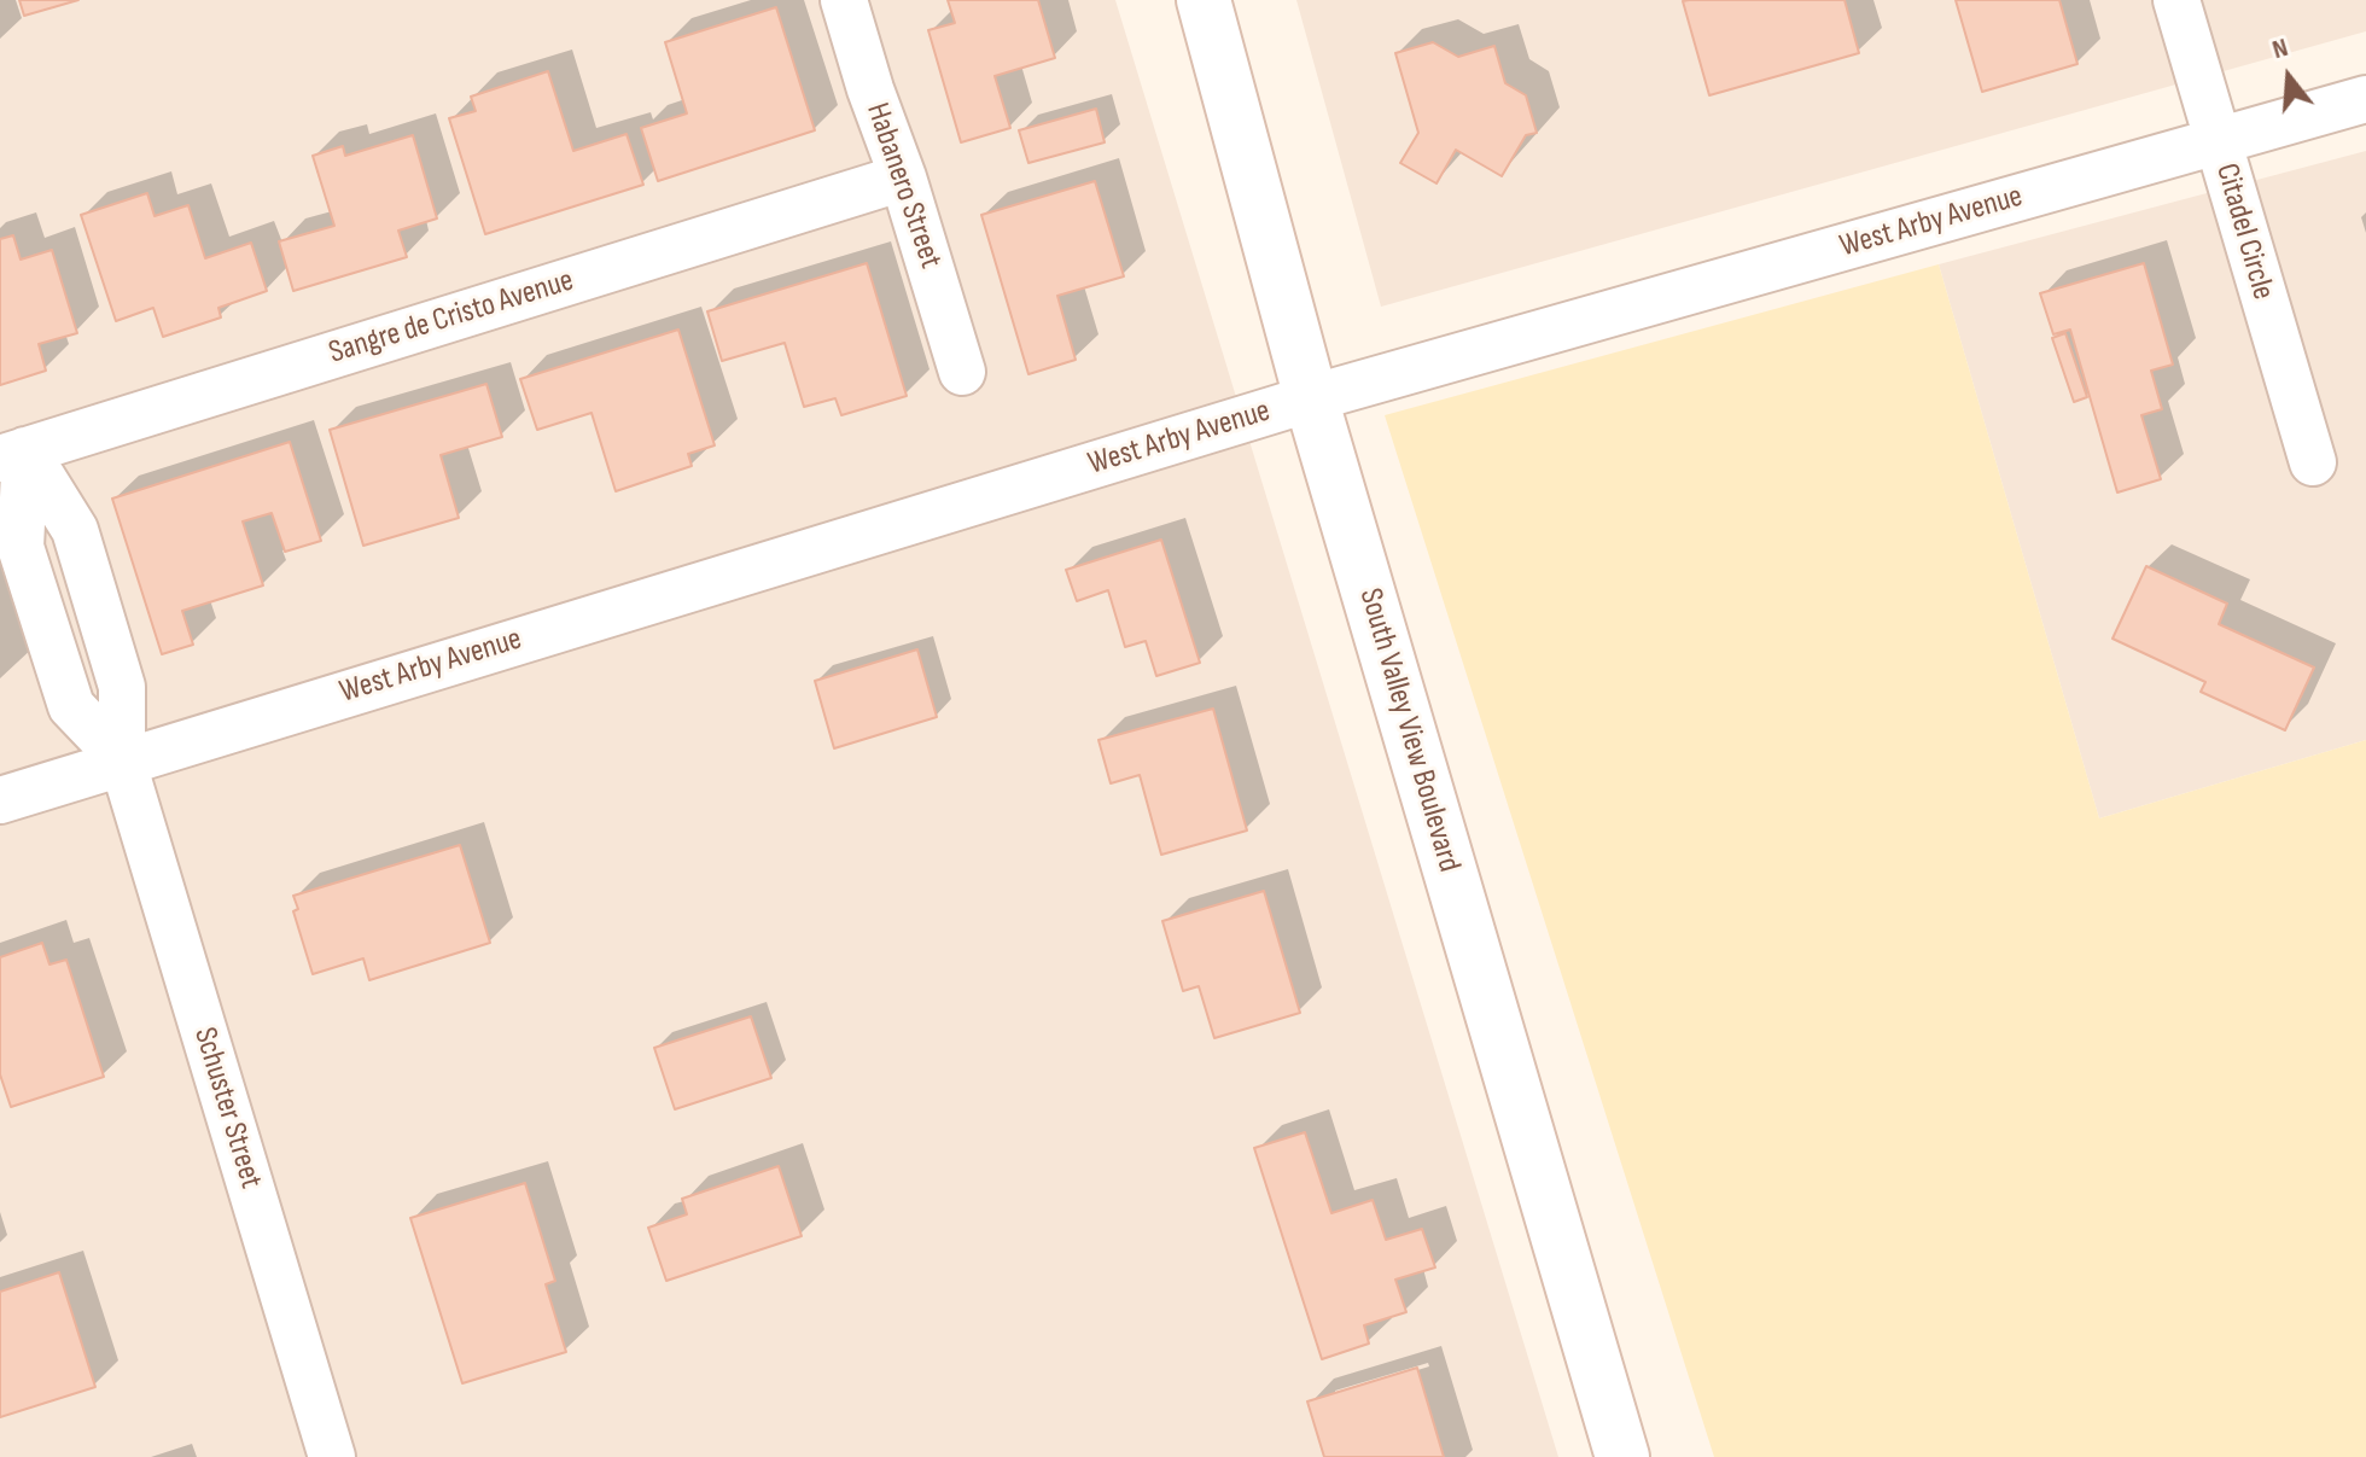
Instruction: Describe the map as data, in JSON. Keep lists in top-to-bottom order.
{
  "streets": {
    "main road": ["South Valley View Boulevard"],
    "street": [
      "Habanero Street",
      "West Arby Avenue",
      "Citadel Circle",
      "Sangre de Cristo Avenue",
      "Schuster Street"
    ]
  },
  "crossings": [
    ["Habanero Street", "Sangre de Cristo Avenue"],
    ["West Arby Avenue", "Citadel Circle"],
    ["West Arby Avenue", "South Valley View Boulevard"],
    ["West Arby Avenue", "Schuster Street"],
    ["Sangre de Cristo Avenue", "Schuster Street"]
  ],
  "north": "top"
}
